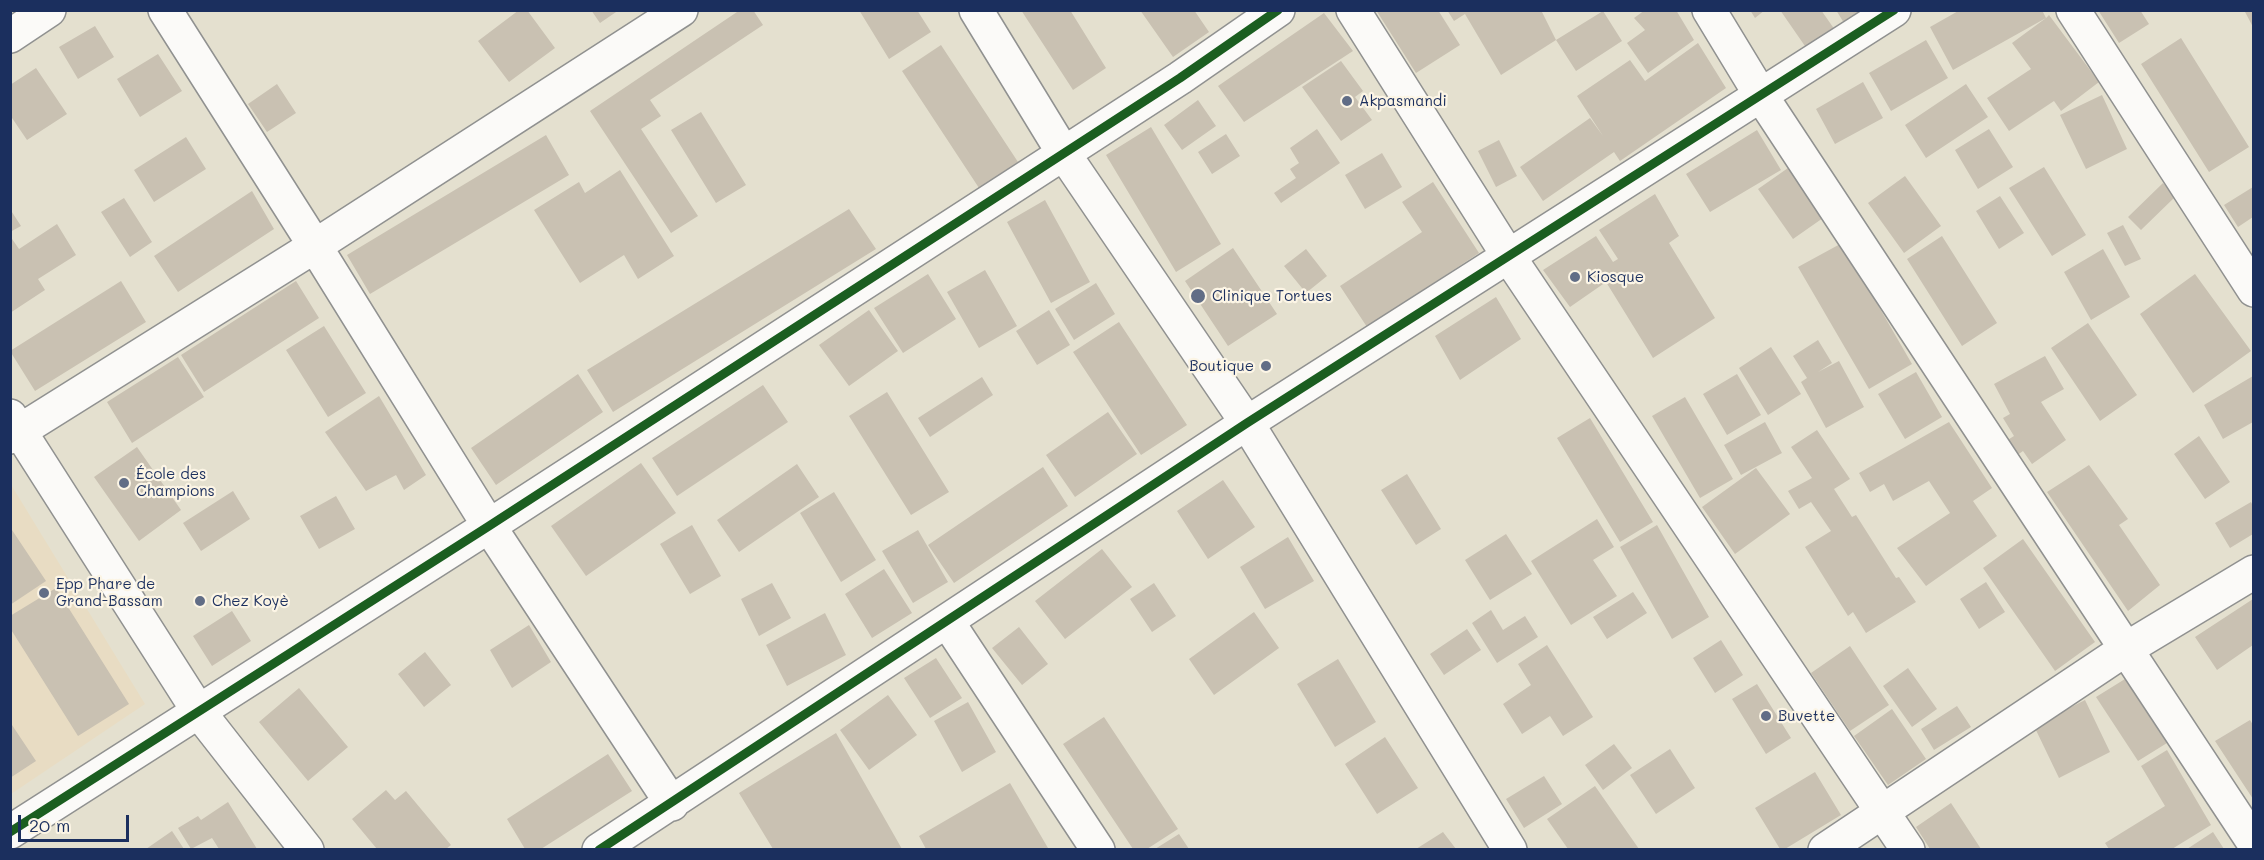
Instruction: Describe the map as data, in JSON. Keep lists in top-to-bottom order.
{
  "places": [
    "Akpasmandi",
    "Kiosque",
    "Clinique Tortues",
    "Boutique",
    "École des Champions",
    "Epp Phare de Grand-Bassam",
    "Chez Koyè",
    "Buvette"
  ],
  "scale_bar": "20 m"
}
